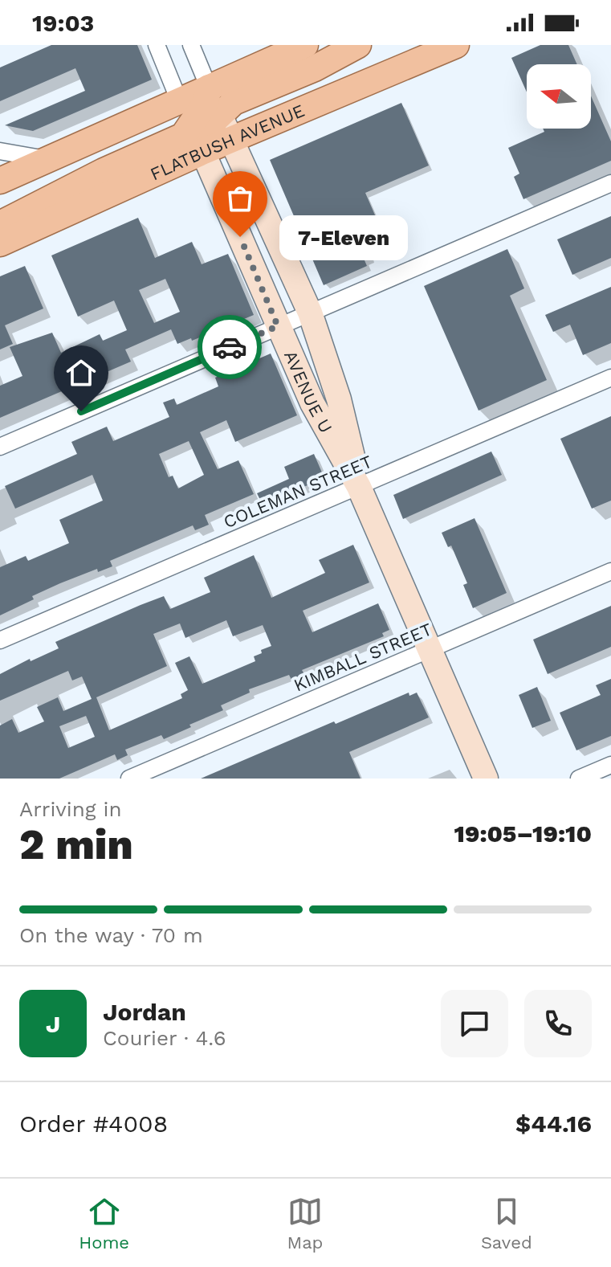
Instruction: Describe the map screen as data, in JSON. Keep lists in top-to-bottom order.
{
  "streets": {
    "main road": ["FLATBUSH AVENUE", "AVENUE U"],
    "street": ["COLEMAN STREET", "KIMBALL STREET"]
  },
  "crossings": [
    ["FLATBUSH AVENUE", "AVENUE U"],
    ["AVENUE U", "COLEMAN STREET"],
    ["AVENUE U", "KIMBALL STREET"]
  ],
  "places": ["7-Eleven"],
  "north": "left",
  "page": {
    "status": "19:03",
    "bubble": "7-Eleven",
    "heading": ["2 min", "Arriving in", "19:05–19:10"],
    "panel": [
      "Jordan",
      "Courier · 4.6",
      "Order #4008",
      "$44.16"
    ],
    "bar": "On the way · 70 m",
    "round": "J",
    "tabs": ["Home", "Map", "Saved"]
  }
}
